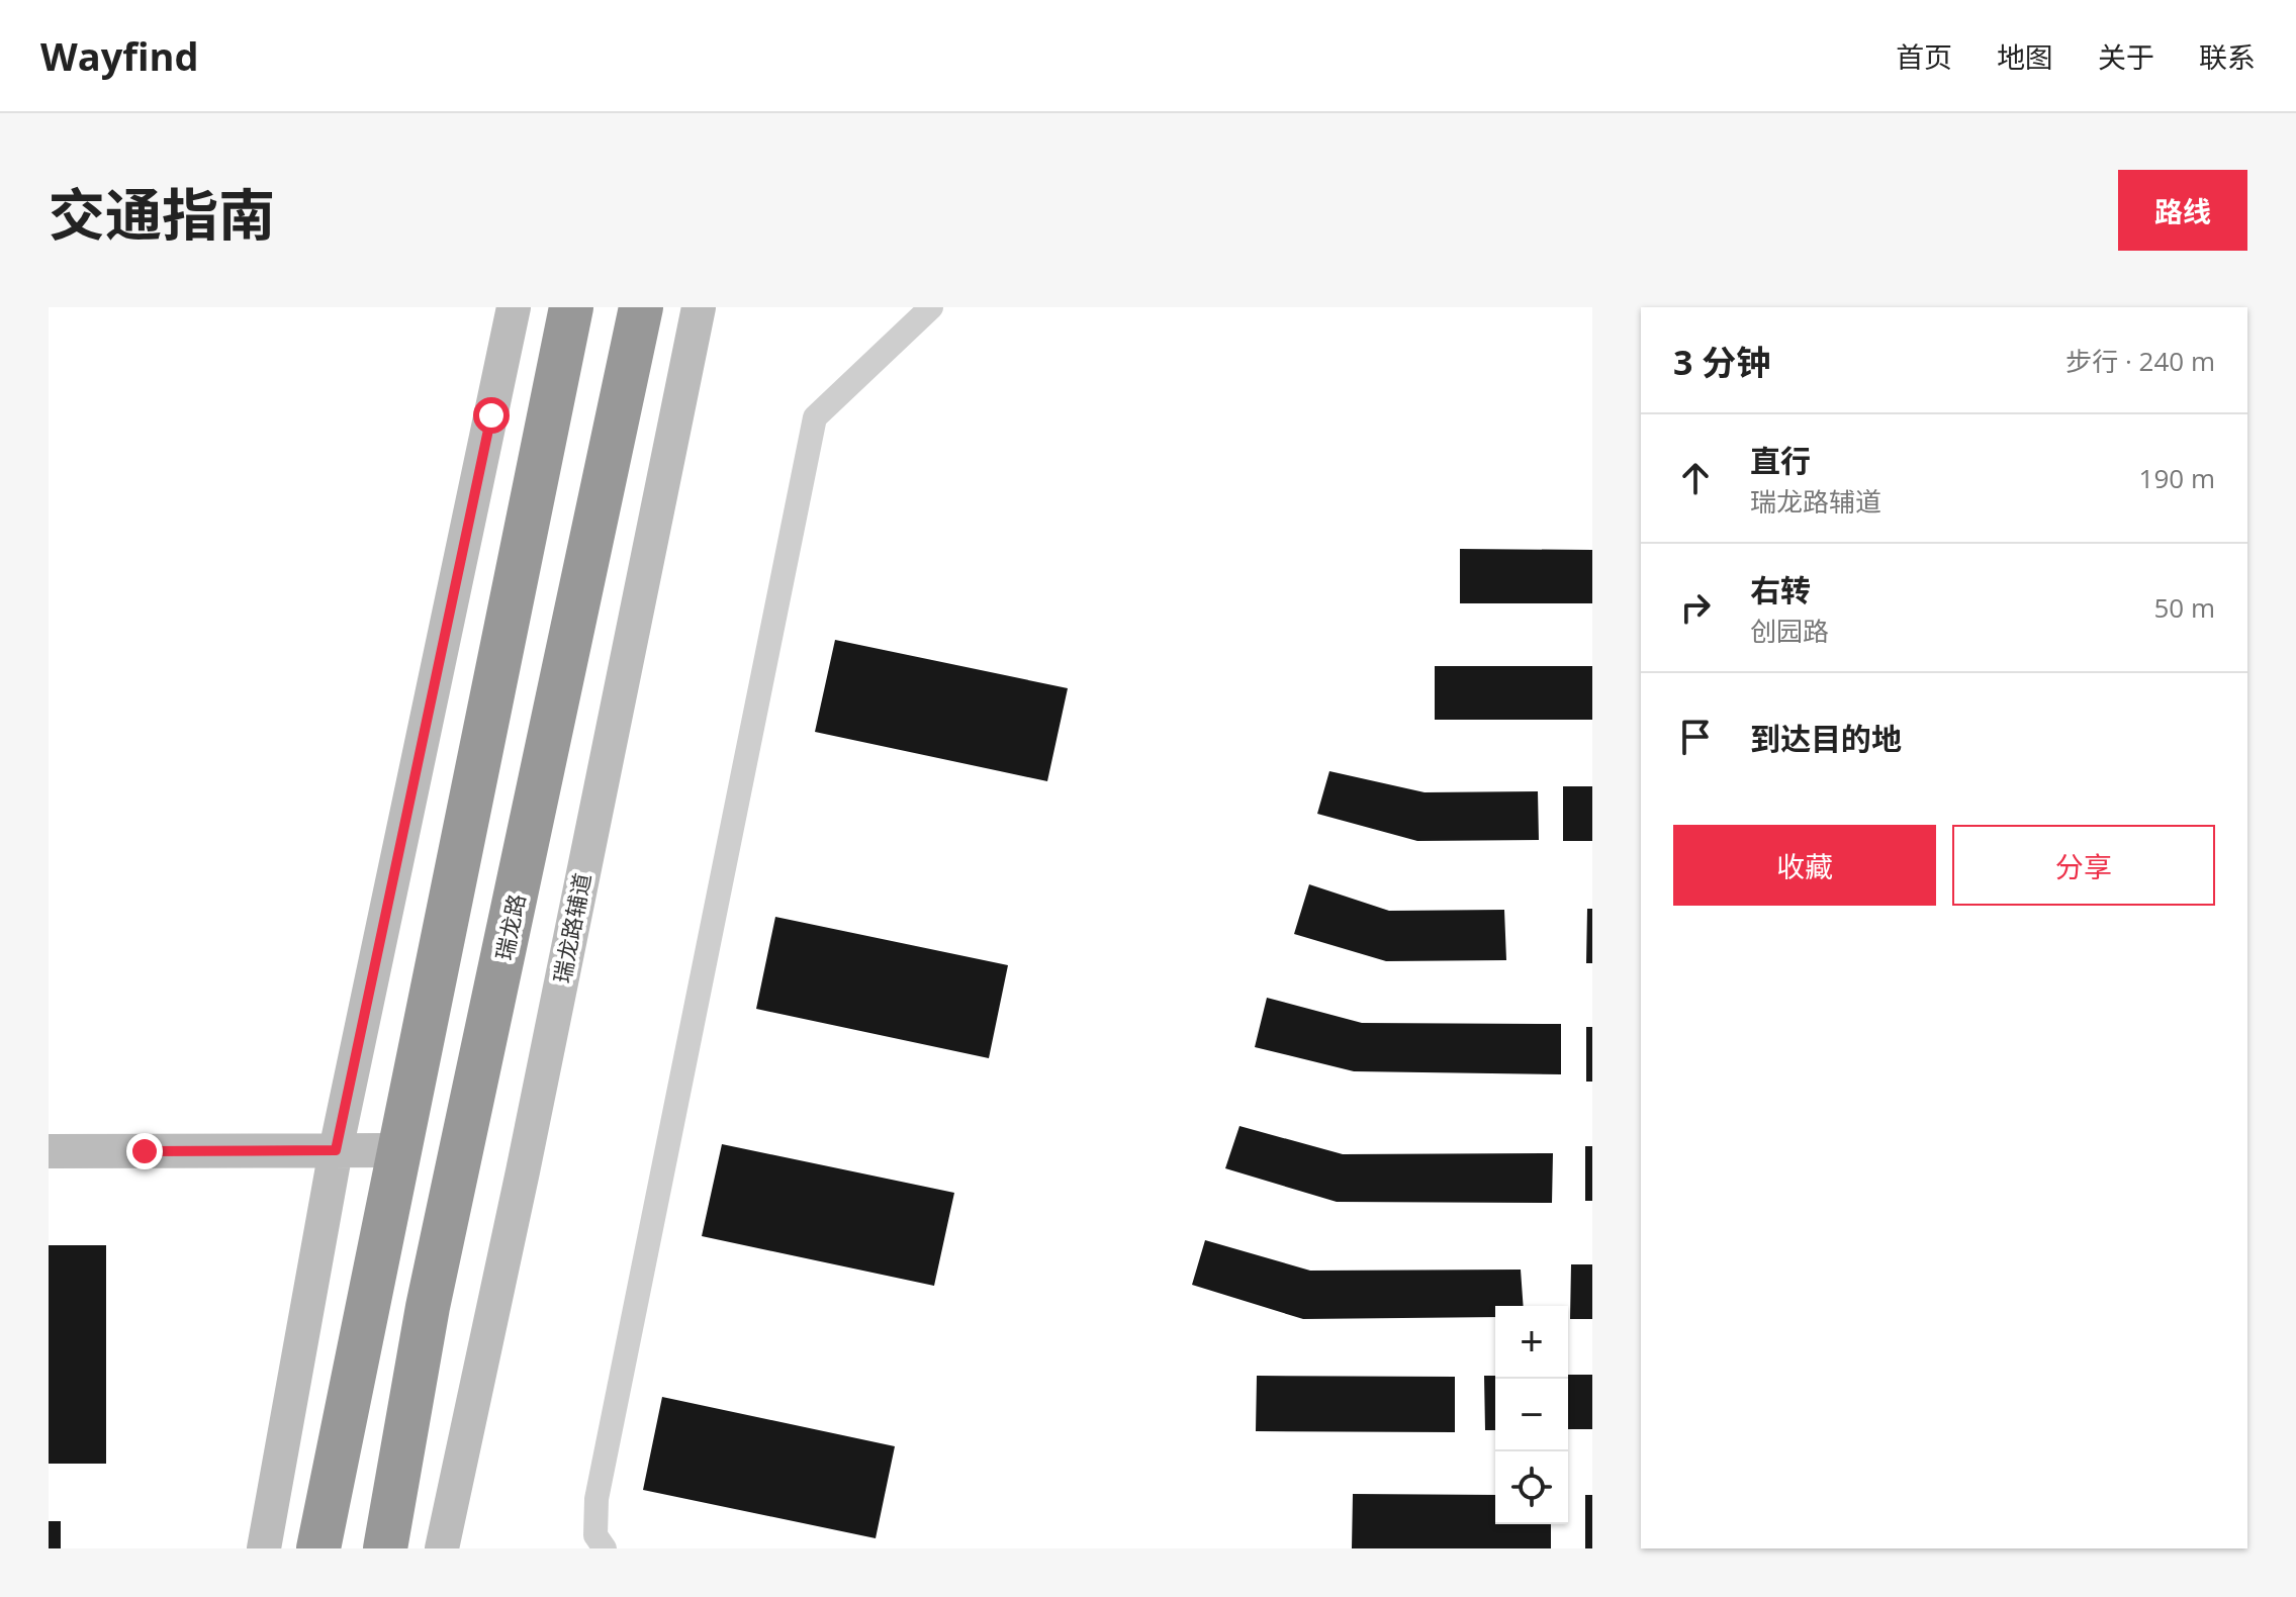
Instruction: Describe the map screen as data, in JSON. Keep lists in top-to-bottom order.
{
  "streets": {
    "highway": ["瑞龙路"],
    "main road": ["瑞龙路辅道"]
  },
  "page": {
    "header": "Wayfind",
    "nav": [
      "首页",
      "地图",
      "关于",
      "联系"
    ],
    "title": "交通指南",
    "buttons": [
      "路线",
      ["收藏", "分享"]
    ],
    "heading": ["3 分钟", "步行 · 240 m"],
    "list": [
      ["直行", "瑞龙路辅道", "190 m"],
      ["右转", "创园路", "50 m"],
      "到达目的地"
    ],
    "map_buttons": ["+", "−"]
  }
}
